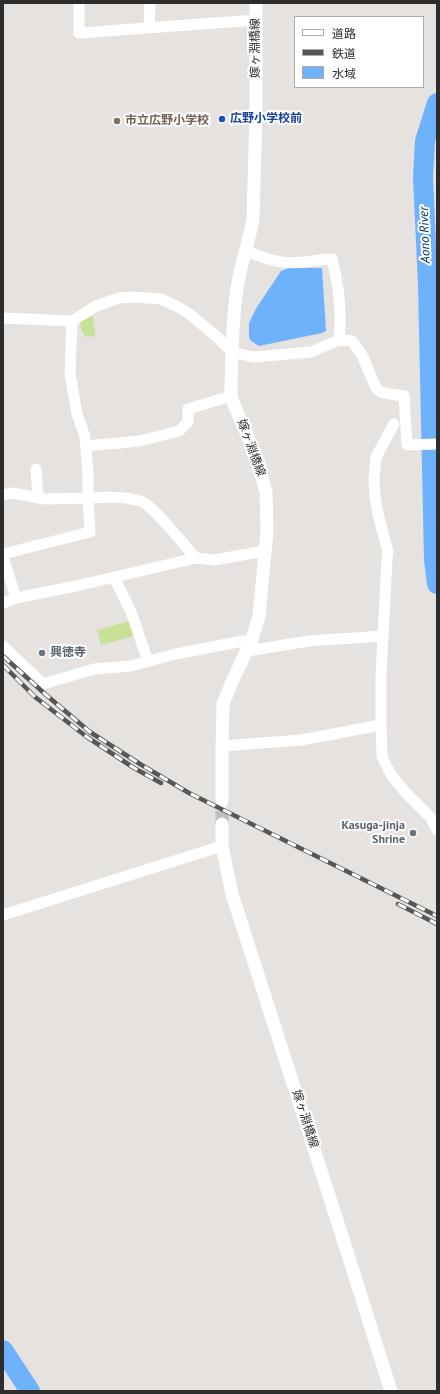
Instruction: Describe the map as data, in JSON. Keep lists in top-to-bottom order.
{
  "streets": {
    "street": ["嫁ヶ淵橋線"]
  },
  "water": ["Aono River"],
  "places": [
    "広野小学校前",
    "市立広野小学校",
    "興徳寺",
    "Kasuga-jinja Shrine"
  ],
  "legend": ["道路", "鉄道", "水域"]
}
